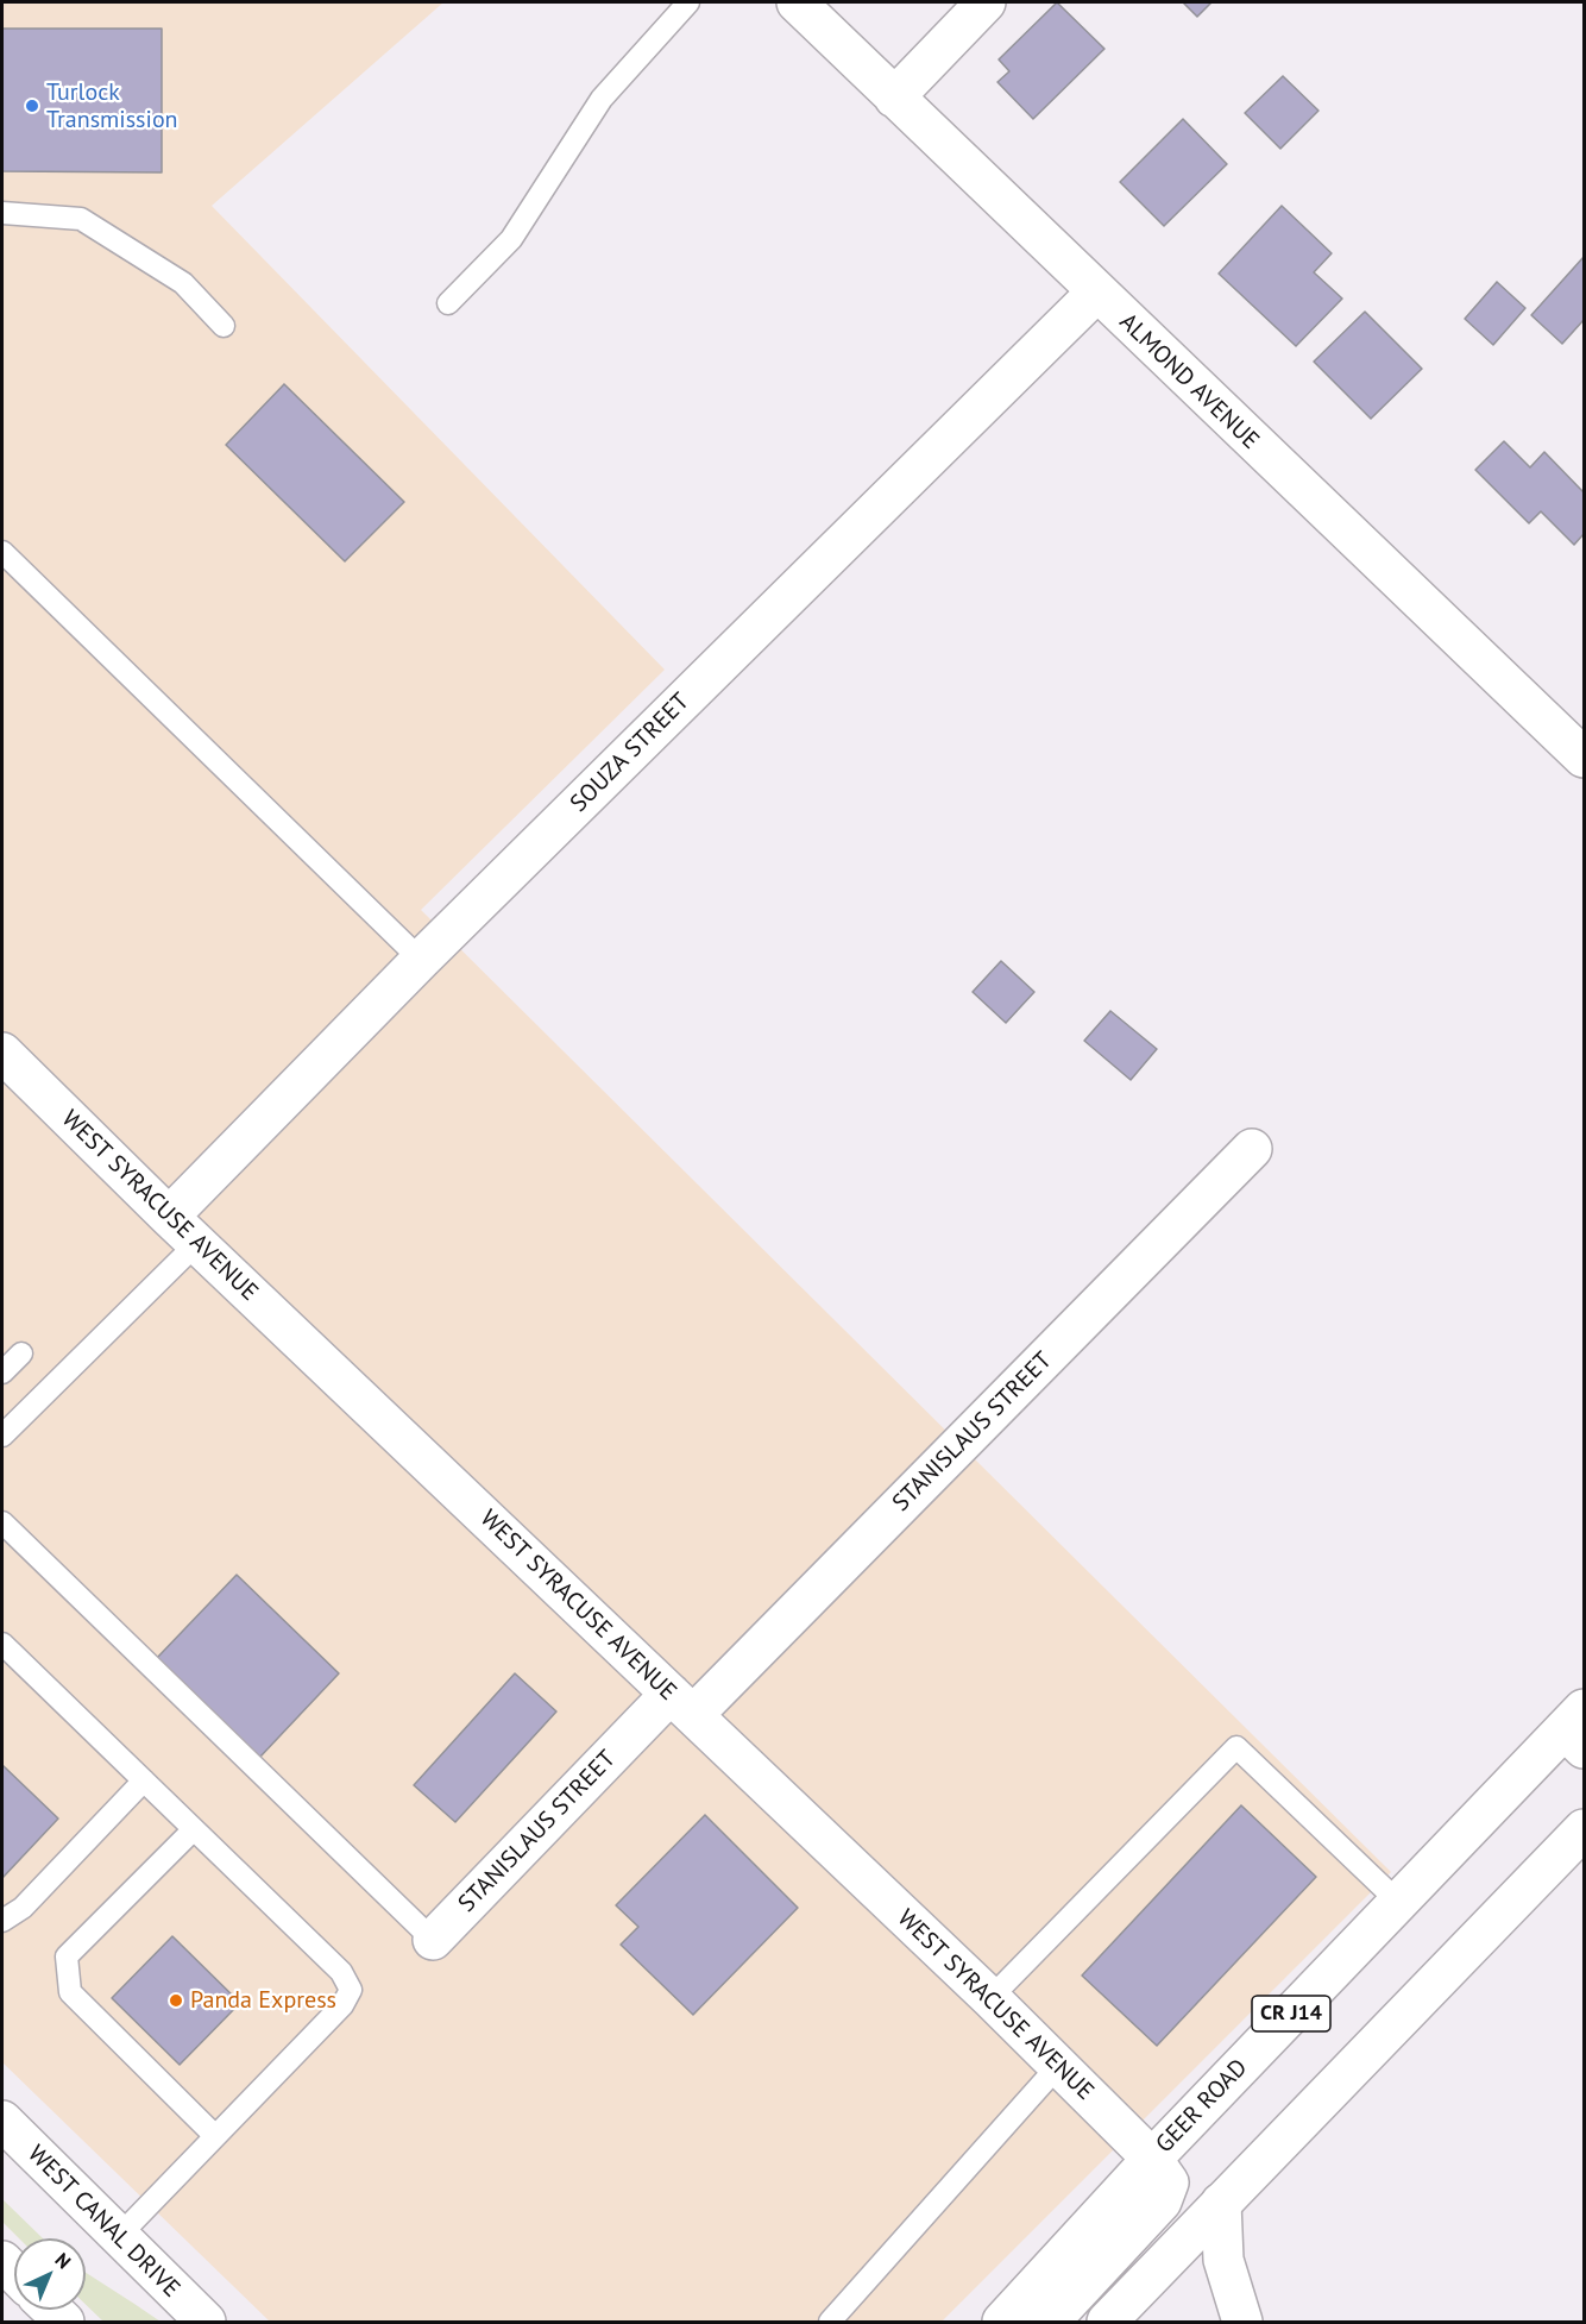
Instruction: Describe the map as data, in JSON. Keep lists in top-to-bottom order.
{
  "streets": {
    "street": [
      "ALMOND AVENUE",
      "SOUZA STREET",
      "WEST SYRACUSE AVENUE",
      "STANISLAUS STREET",
      "CR J14",
      "GEER ROAD",
      "WEST CANAL DRIVE"
    ]
  },
  "crossings": [
    ["ALMOND AVENUE", "SOUZA STREET"],
    ["SOUZA STREET", "WEST SYRACUSE AVENUE"],
    ["WEST SYRACUSE AVENUE", "STANISLAUS STREET"],
    ["WEST SYRACUSE AVENUE", "GEER ROAD"]
  ],
  "places": ["Turlock Transmission", "Panda Express"],
  "north": "top right"
}
